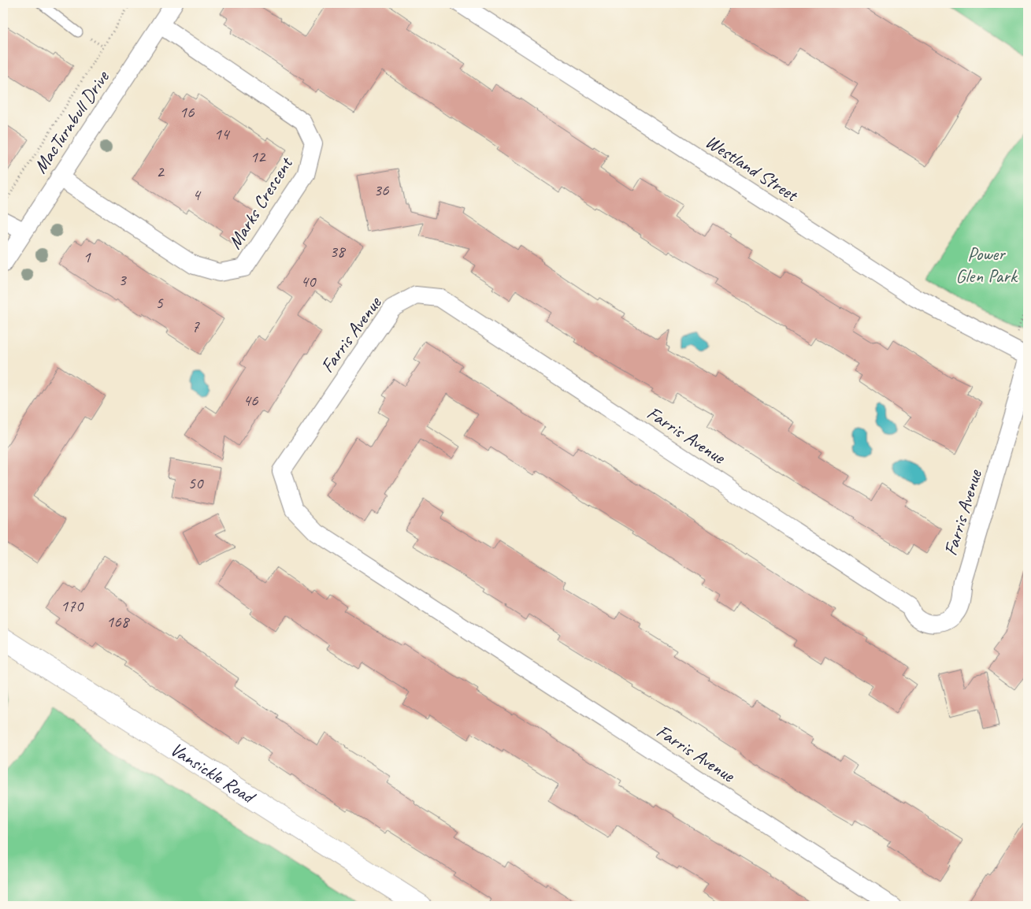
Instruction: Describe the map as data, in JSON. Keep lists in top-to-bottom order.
{
  "streets": {
    "street": [
      "MacTurnbull Drive",
      "Westland Street",
      "Marks Crescent",
      "Farris Avenue",
      "Vansickle Road"
    ]
  },
  "crossings": [
    ["MacTurnbull Drive", "Marks Crescent"]
  ],
  "parks": ["Power Glen Park"],
  "house_numbers": [
    "16",
    "14",
    "12",
    "2",
    "36",
    "4",
    "38",
    "1",
    "3",
    "40",
    "5",
    "7",
    "46",
    "50",
    "170",
    "168"
  ]
}
